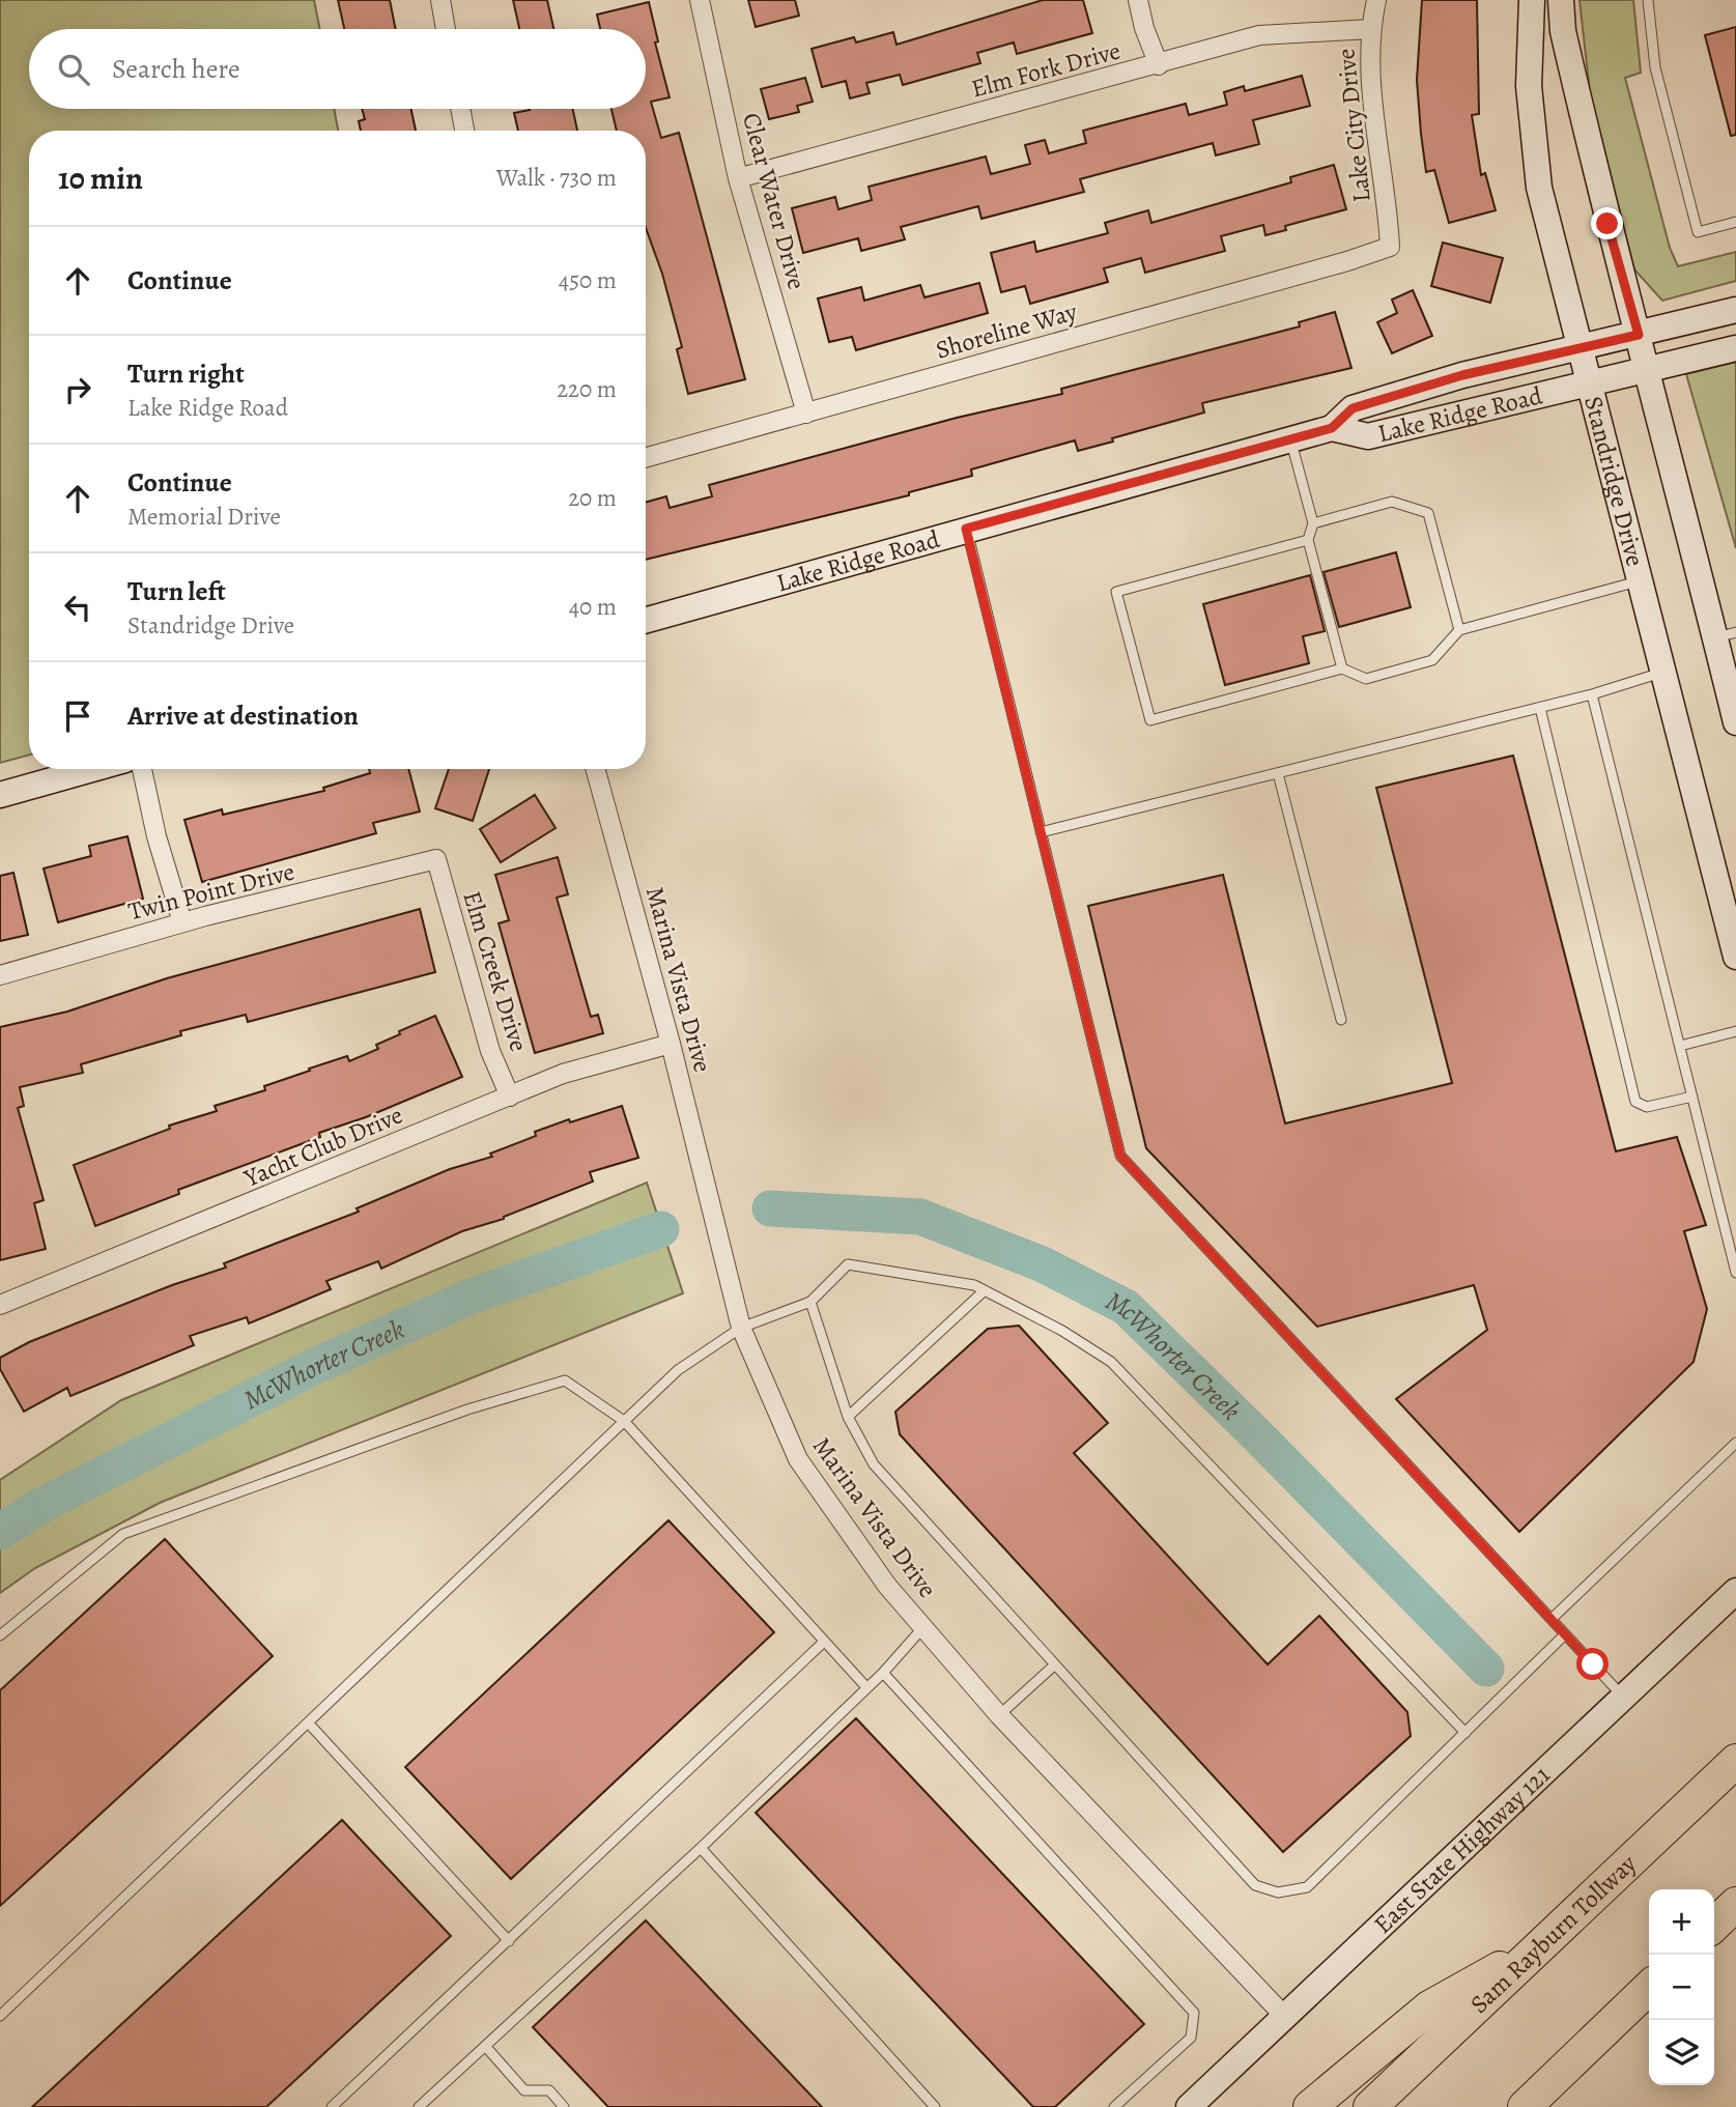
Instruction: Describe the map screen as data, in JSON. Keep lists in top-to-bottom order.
{
  "streets": {
    "highway": ["Sam Rayburn Tollway"],
    "street": [
      "Elm Fork Drive",
      "Lake City Drive",
      "Clear Water Drive",
      "Shoreline Way",
      "Lake Ridge Road",
      "Standridge Drive",
      "Twin Point Drive",
      "Elm Creek Drive",
      "Marina Vista Drive",
      "Yacht Club Drive",
      "East State Highway 121"
    ]
  },
  "crossings": [
    ["Elm Fork Drive", "Lake City Drive"],
    ["Elm Fork Drive", "Clear Water Drive"],
    ["Lake City Drive", "Shoreline Way"],
    ["Clear Water Drive", "Shoreline Way"],
    ["Lake Ridge Road", "Standridge Drive"],
    ["Twin Point Drive", "Elm Creek Drive"],
    ["Elm Creek Drive", "Yacht Club Drive"],
    ["Marina Vista Drive", "Yacht Club Drive"],
    ["Marina Vista Drive", "East State Highway 121"]
  ],
  "water": ["McWhorter Creek"],
  "page": {
    "search": "Search here",
    "heading": ["10 min", "Walk · 730 m"],
    "list": [
      ["Continue", "450 m"],
      ["Turn right", "Lake Ridge Road", "220 m"],
      ["Continue", "Memorial Drive", "20 m"],
      ["Turn left", "Standridge Drive", "40 m"],
      "Arrive at destination"
    ],
    "map_buttons": ["+", "−"]
  }
}
